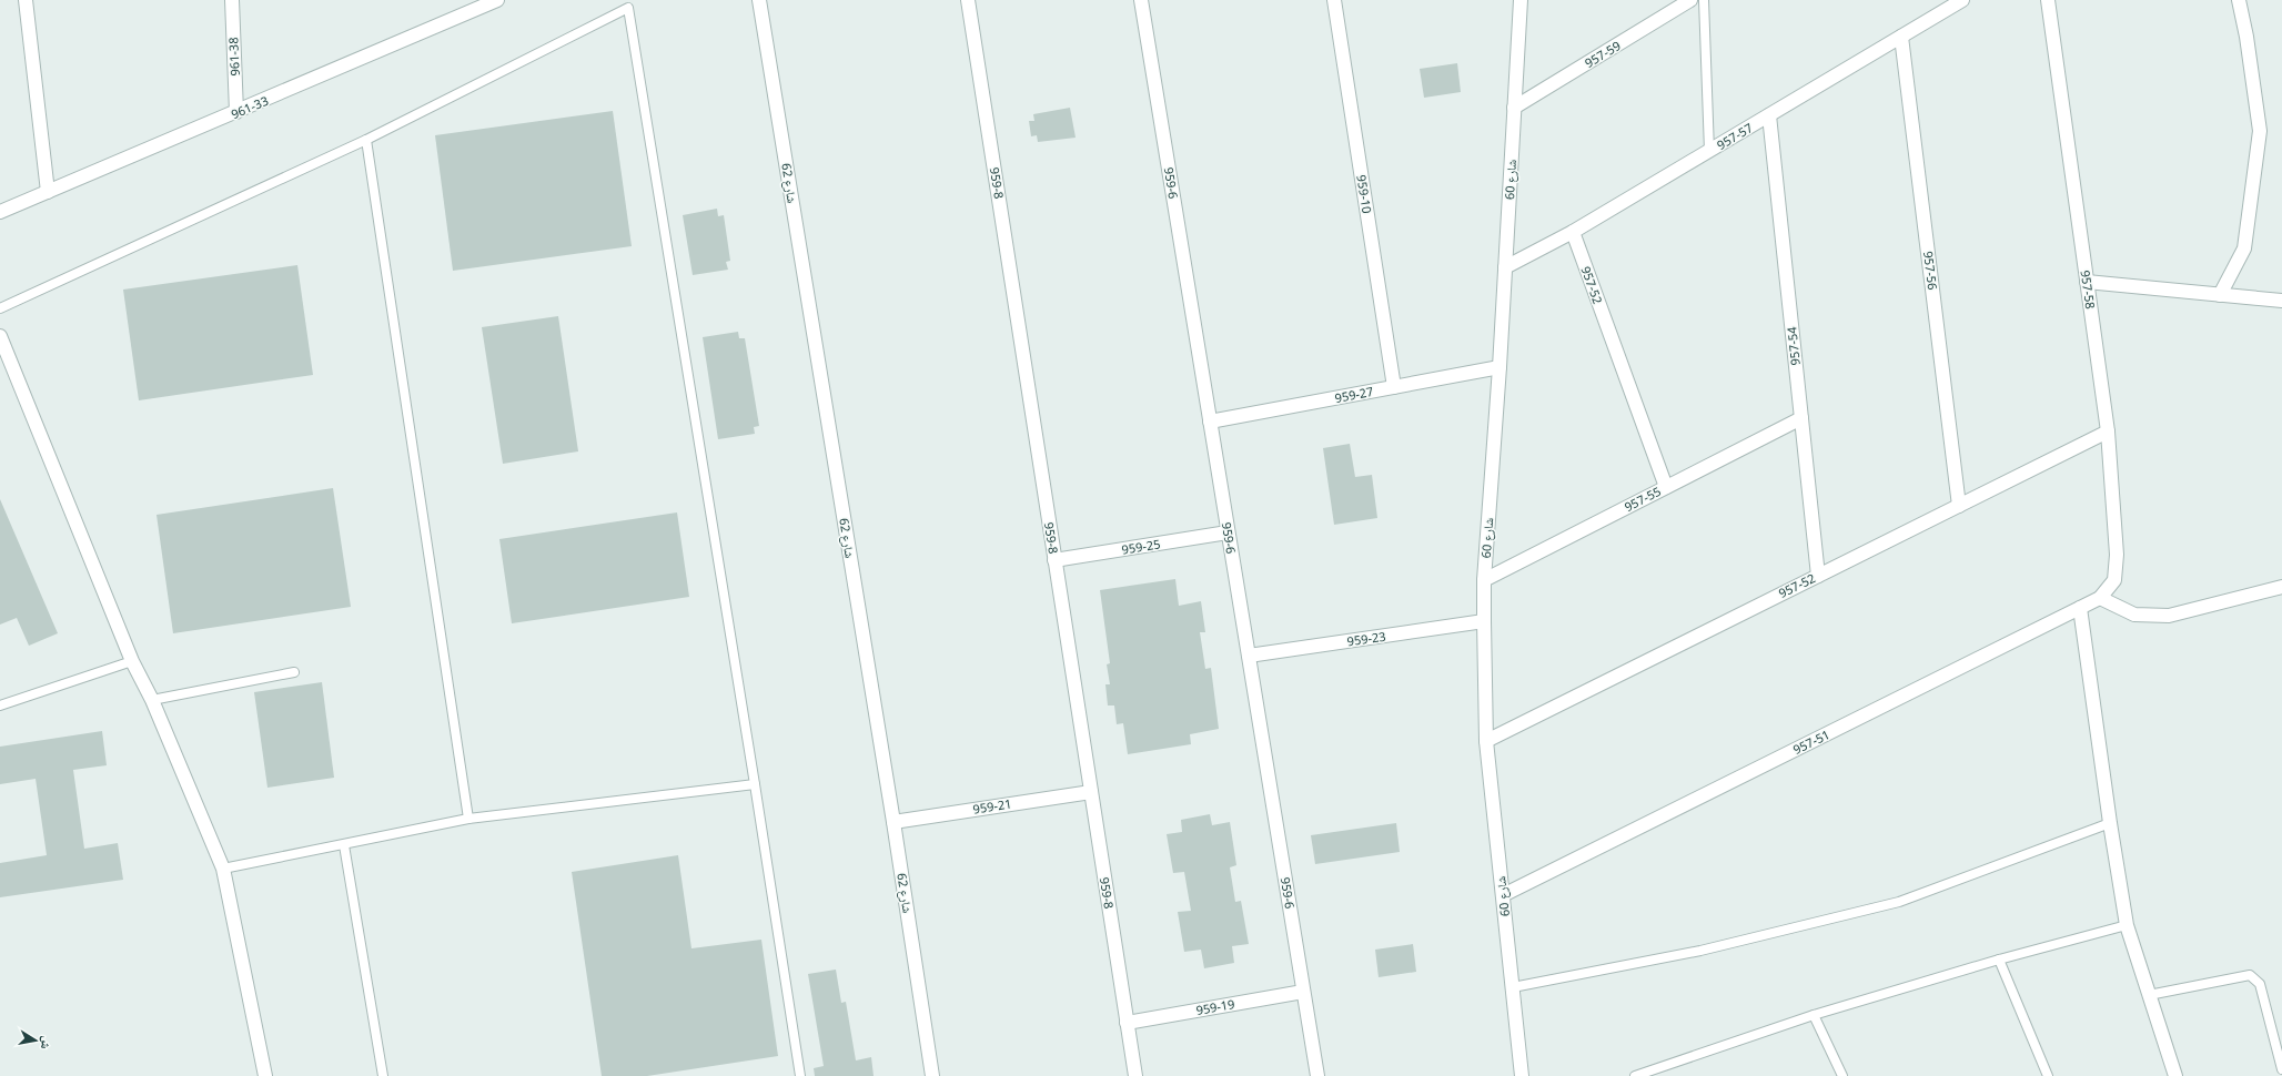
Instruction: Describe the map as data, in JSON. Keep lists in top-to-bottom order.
{
  "streets": {
    "street": [
      "957-59",
      "961-38",
      "961-33",
      "957-57",
      "شارع 60",
      "شارع 62",
      "959-8",
      "959-6",
      "959-10",
      "957-56",
      "957-52",
      "957-58",
      "957-54",
      "959-27",
      "957-55",
      "959-25",
      "959-23",
      "957-51",
      "959-21",
      "959-19"
    ]
  },
  "crossings": [
    ["957-59", "شارع 60"],
    ["961-38", "961-33"],
    ["957-57", "شارع 60"],
    ["957-57", "957-56"],
    ["957-57", "957-52"],
    ["957-57", "957-54"],
    ["شارع 60", "957-52"],
    ["شارع 60", "959-27"],
    ["شارع 60", "957-55"],
    ["شارع 60", "959-23"],
    ["شارع 60", "957-51"],
    ["شارع 62", "959-21"],
    ["959-8", "959-25"],
    ["959-8", "959-21"],
    ["959-8", "959-19"],
    ["959-6", "959-27"],
    ["959-6", "959-25"],
    ["959-6", "959-23"],
    ["959-6", "959-19"],
    ["959-10", "959-27"],
    ["957-56", "957-52"],
    ["957-52", "957-58"],
    ["957-52", "957-54"],
    ["957-52", "957-55"],
    ["957-58", "957-51"],
    ["957-54", "957-55"]
  ],
  "north": "right"
}
